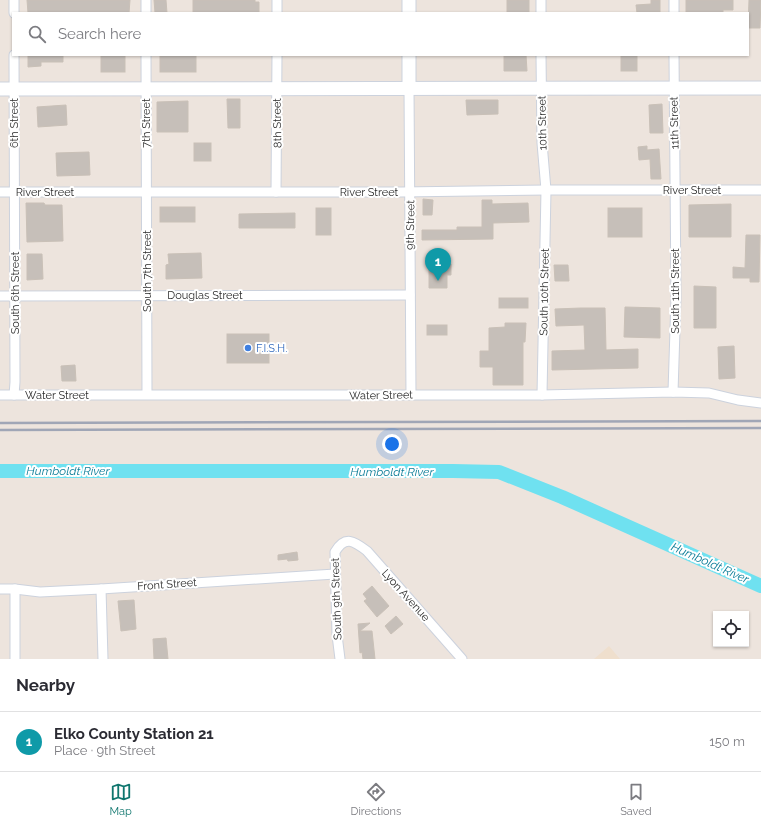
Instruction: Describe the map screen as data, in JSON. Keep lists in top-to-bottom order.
{
  "streets": {
    "street": [
      "6th Street",
      "7th Street",
      "8th Street",
      "10th Street",
      "11th Street",
      "River Street",
      "9th Street",
      "South 7th Street",
      "South 11th Street",
      "South 10th Street",
      "South 6th Street",
      "Douglas Street",
      "Water Street",
      "Front Street",
      "Lyon Avenue",
      "South 9th Street"
    ]
  },
  "crossings": [
    ["6th Street", "River Street"],
    ["6th Street", "South 6th Street"],
    ["7th Street", "River Street"],
    ["7th Street", "South 7th Street"],
    ["8th Street", "River Street"],
    ["10th Street", "River Street"],
    ["10th Street", "South 10th Street"],
    ["11th Street", "River Street"],
    ["11th Street", "South 11th Street"],
    ["River Street", "9th Street"],
    ["River Street", "South 7th Street"],
    ["River Street", "South 11th Street"],
    ["River Street", "South 10th Street"],
    ["River Street", "South 6th Street"],
    ["9th Street", "Douglas Street"],
    ["9th Street", "Water Street"],
    ["South 7th Street", "Douglas Street"],
    ["South 7th Street", "Water Street"],
    ["South 11th Street", "Water Street"],
    ["South 10th Street", "Water Street"],
    ["South 6th Street", "Douglas Street"],
    ["South 6th Street", "Water Street"],
    ["Front Street", "South 9th Street"],
    ["Lyon Avenue", "South 9th Street"]
  ],
  "water": ["Humboldt River"],
  "places": ["F.I.S.H."],
  "page": {
    "search": "Search here",
    "pins": "1",
    "heading": "Nearby",
    "list": [
      {
        "mark": "1",
        "name": "Elko County Station 21",
        "note": "Place · 9th Street",
        "value": "150 m"
      }
    ],
    "nav": ["Map", "Directions", "Saved"]
  }
}
